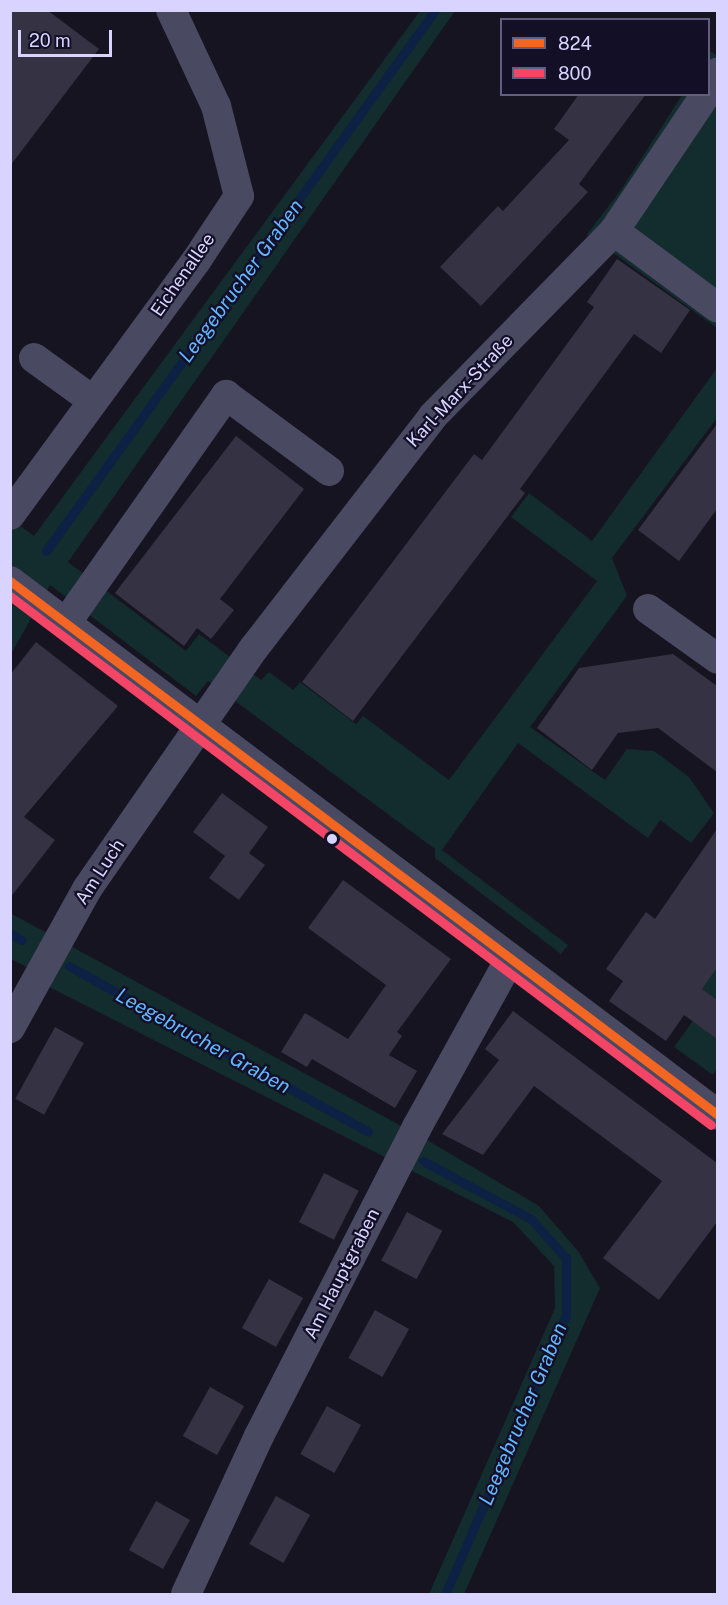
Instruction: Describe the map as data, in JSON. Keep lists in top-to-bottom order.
{
  "streets": {
    "street": [
      "Eichenallee",
      "Karl-Marx-Straße",
      "Am Luch",
      "Am Hauptgraben"
    ]
  },
  "crossings": [
    ["Karl-Marx-Straße", "Am Luch"]
  ],
  "water": ["Leegebrucher Graben"],
  "lines": ["transit line 824", "transit line 800"],
  "legend": ["824", "800"],
  "scale_bar": "20 m"
}
